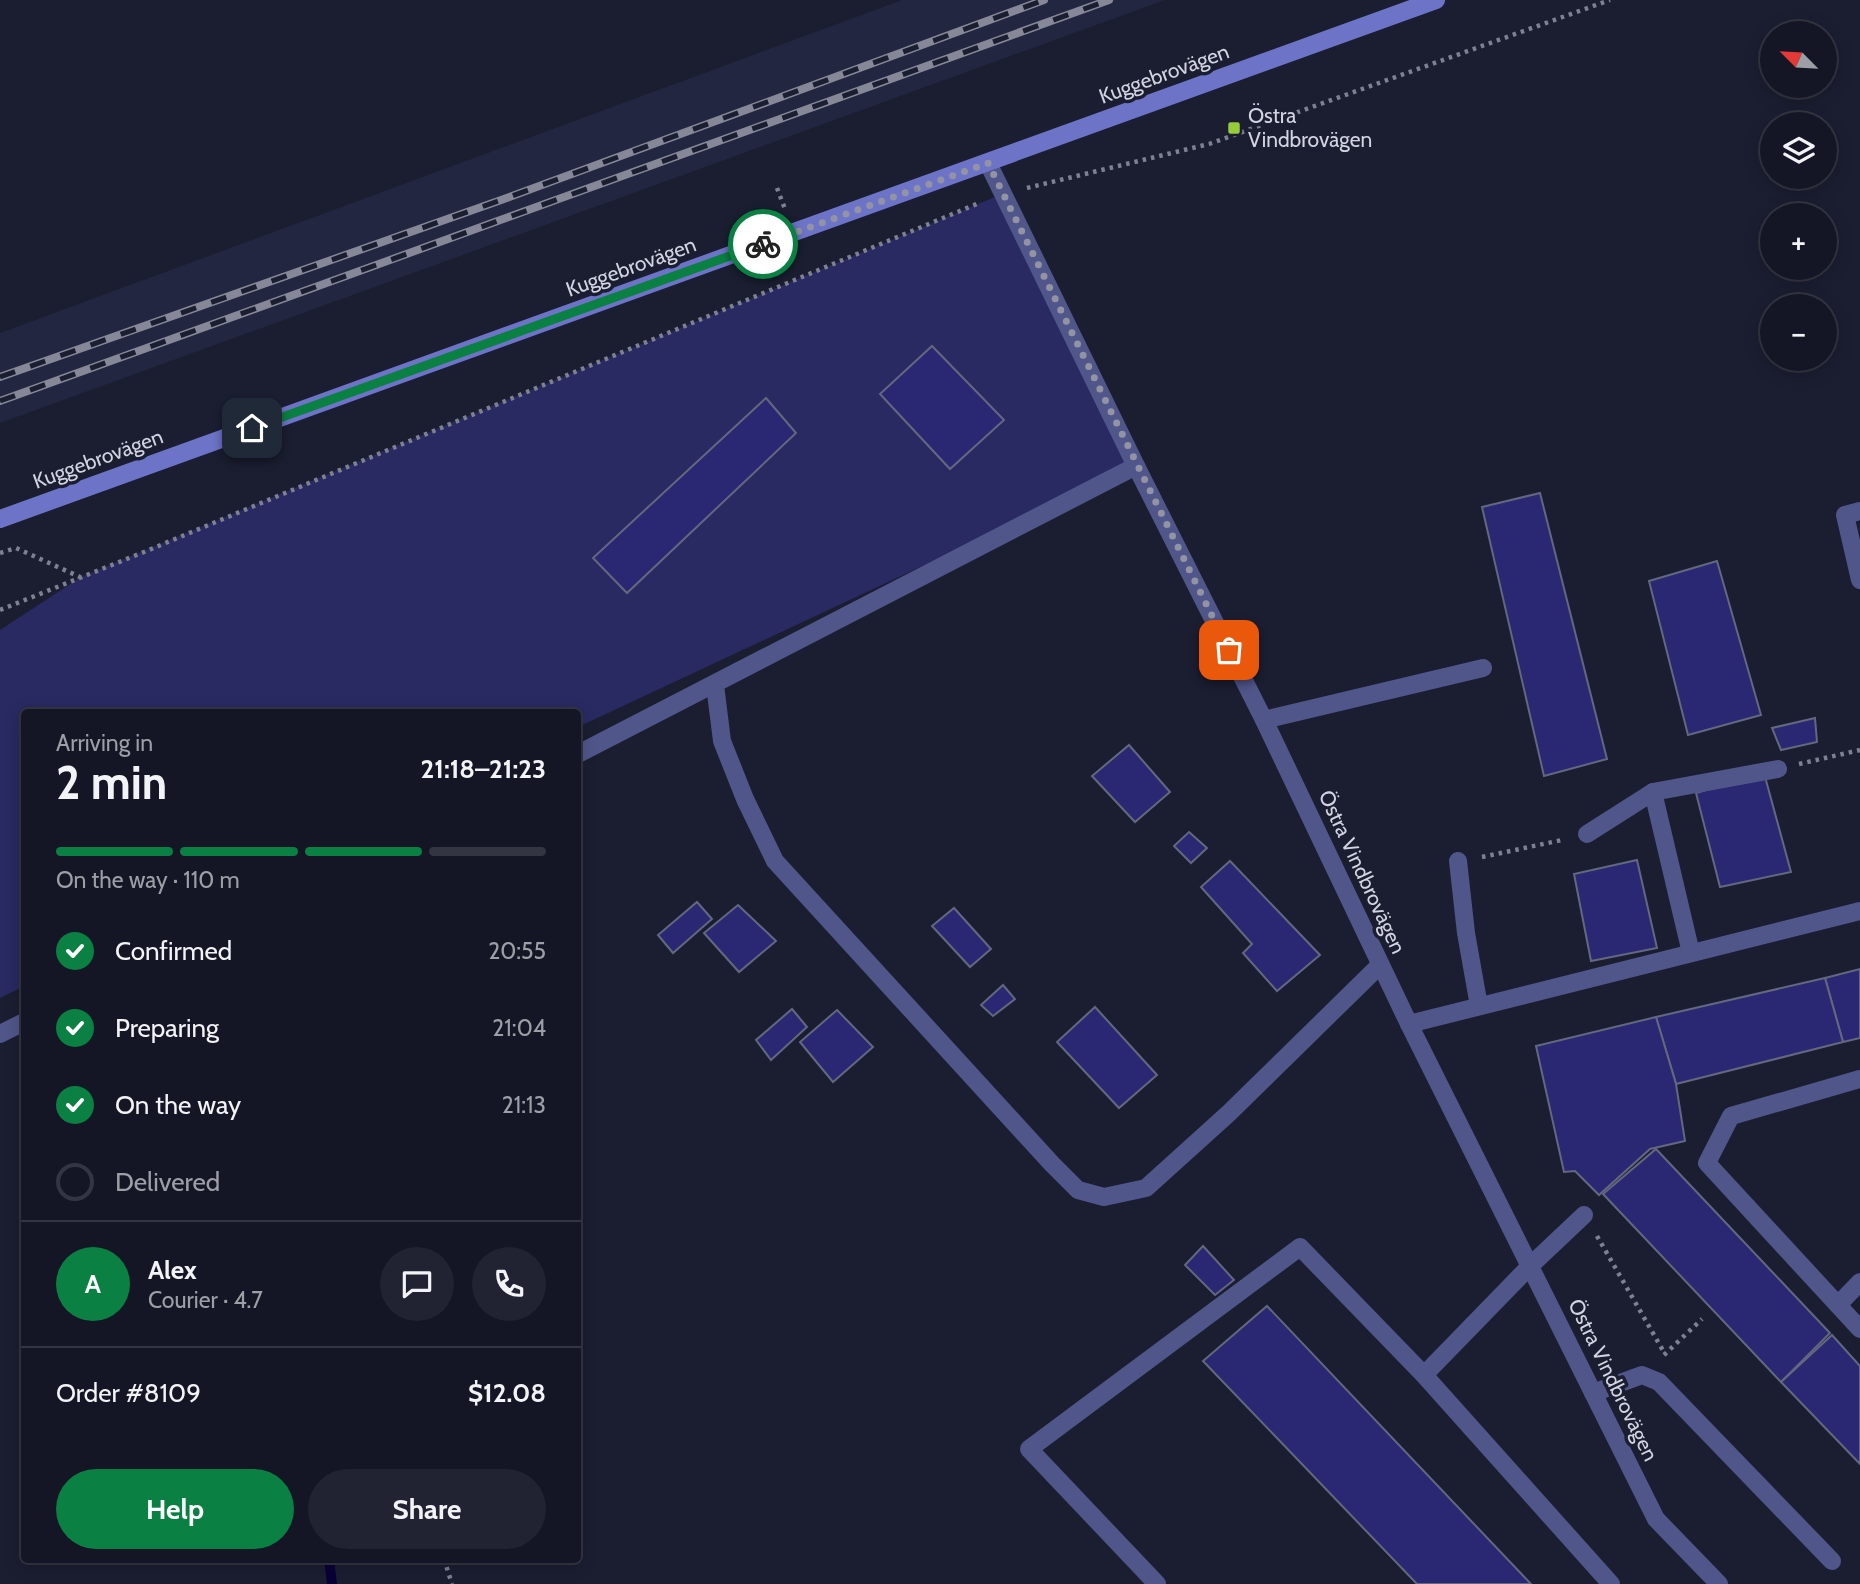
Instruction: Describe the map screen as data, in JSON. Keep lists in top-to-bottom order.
{
  "streets": {
    "main road": ["Kuggebrovägen"],
    "street": ["Östra Vindbrovägen"]
  },
  "crossings": [
    ["Kuggebrovägen", "Östra Vindbrovägen"]
  ],
  "places": {
    "transit": ["Östra Vindbrovägen"]
  },
  "north": "top left",
  "page": {
    "map_buttons": ["+", "−"],
    "heading": ["2 min", "Arriving in", "21:18–21:23"],
    "panel": [
      "Alex",
      "Courier · 4.7",
      "Order #8109",
      "$12.08"
    ],
    "bar": "On the way · 110 m",
    "list": [
      ["Confirmed", "20:55"],
      ["Preparing", "21:04"],
      ["On the way", "21:13"],
      "Delivered"
    ],
    "round": "A",
    "buttons": ["Help", "Share"]
  }
}
